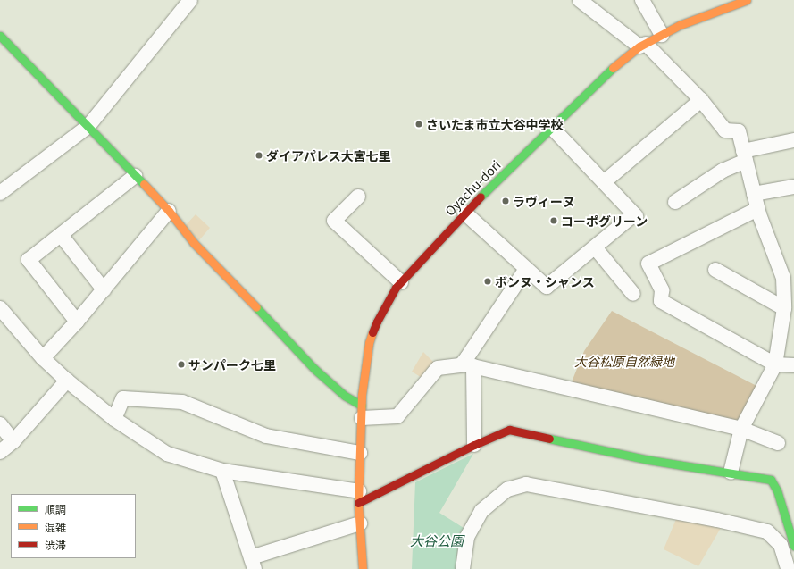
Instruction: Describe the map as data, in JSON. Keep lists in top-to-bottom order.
{
  "streets": {
    "street": ["Oyachu-dori"]
  },
  "water": ["大谷公園"],
  "parks": ["大谷松原自然緑地"],
  "places": [
    "さいたま市立大谷中学校",
    "ダイアパレス大宮七里",
    "ラヴィーヌ",
    "コーポグリーン",
    "ボンヌ・シャンス",
    "サンパーク七里"
  ],
  "legend": ["順調", "混雑", "渋滞"]
}
